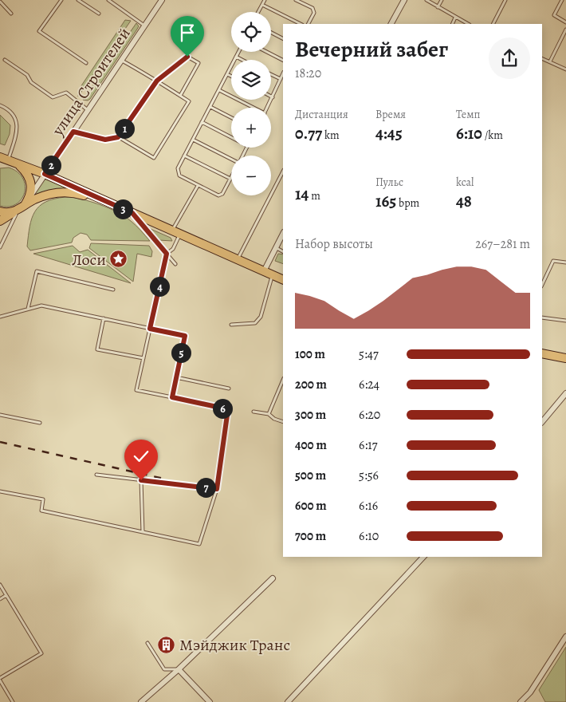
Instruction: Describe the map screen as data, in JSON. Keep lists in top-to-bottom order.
{
  "streets": {
    "street": ["улица Строителей"]
  },
  "places": {
    "place": ["Лоси"],
    "building": ["Мэйджик Транс"]
  },
  "page": {
    "map_buttons": ["+", "−"],
    "heading": ["Вечерний забег", "18:20"],
    "stats": [
      ["Дистанция", "0.77 km"],
      ["Время", "4:45"],
      ["Темп", "6:10 /km"],
      ["14 m"],
      ["Пульс", "165 bpm"],
      ["kcal", "48"]
    ],
    "pins": [
      "1",
      "2",
      "3",
      "4",
      "5",
      "6",
      "7"
    ],
    "chart": ["Набор высоты", "267–281 m"],
    "list": [
      {
        "name": "100 m",
        "note": "5:47"
      },
      {
        "name": "200 m",
        "note": "6:24"
      },
      {
        "name": "300 m",
        "note": "6:20"
      },
      {
        "name": "400 m",
        "note": "6:17"
      },
      {
        "name": "500 m",
        "note": "5:56"
      },
      {
        "name": "600 m",
        "note": "6:16"
      },
      {
        "name": "700 m",
        "note": "6:10"
      }
    ]
  }
}
